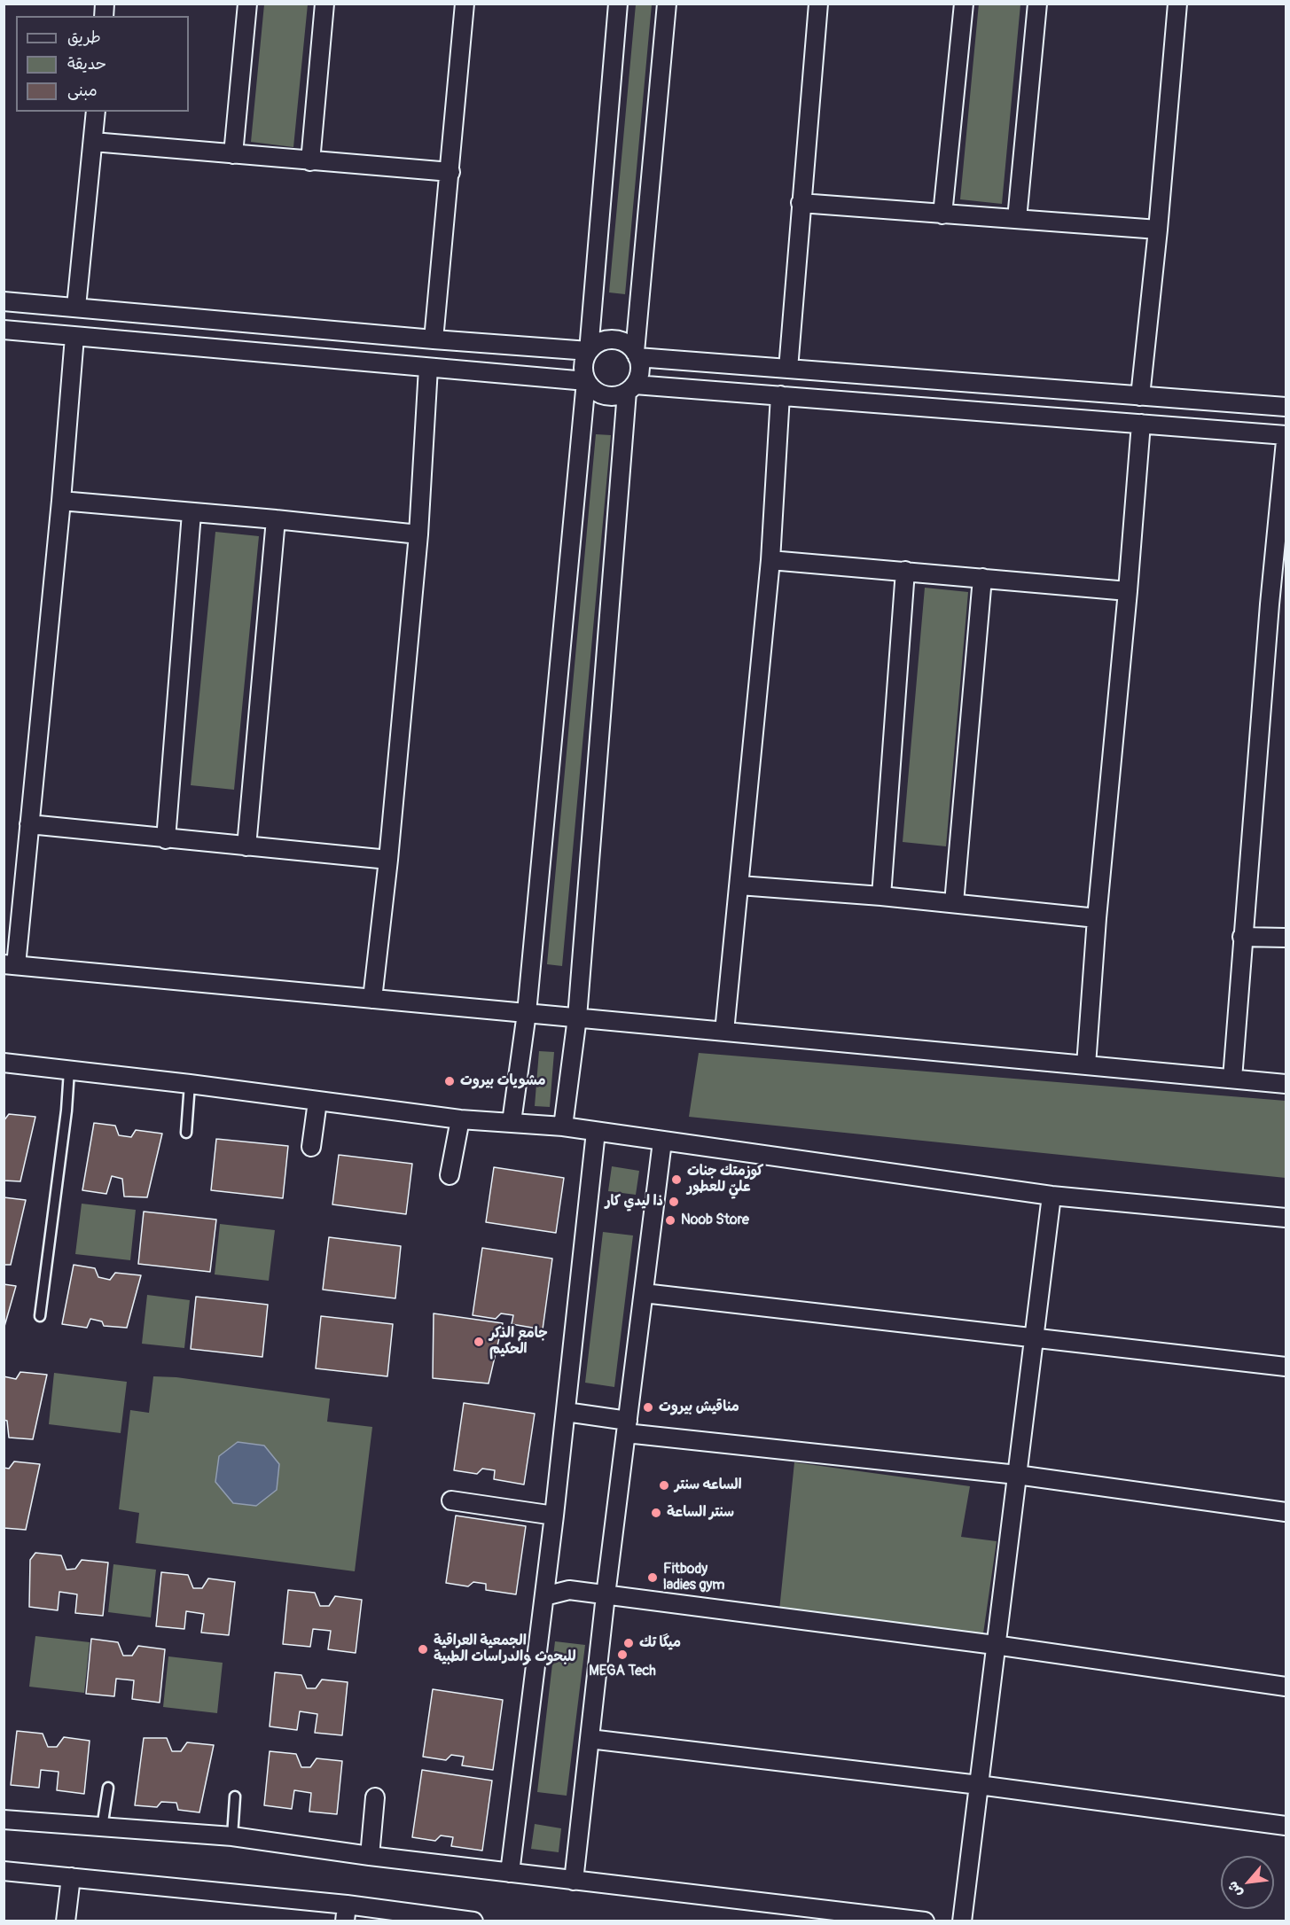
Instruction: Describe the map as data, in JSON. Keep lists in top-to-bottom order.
{
  "places": [
    "مشويات بيروت",
    "كوزمتك جنات عليٌ للعطور",
    "ذا ليدي كار",
    "Noob Store",
    "جامع الذكر الحكيم",
    "مناقيش بيروت",
    "الساعه سنتر",
    "سنتر الساعة",
    "Fitbody ladies gym",
    "ميگا تك",
    "الجمعية العراقية للبحوث والدراسات الطبية",
    "MEGA Tech"
  ],
  "legend": ["طريق", "حديقة", "مبنى"],
  "north": "bottom left"
}
